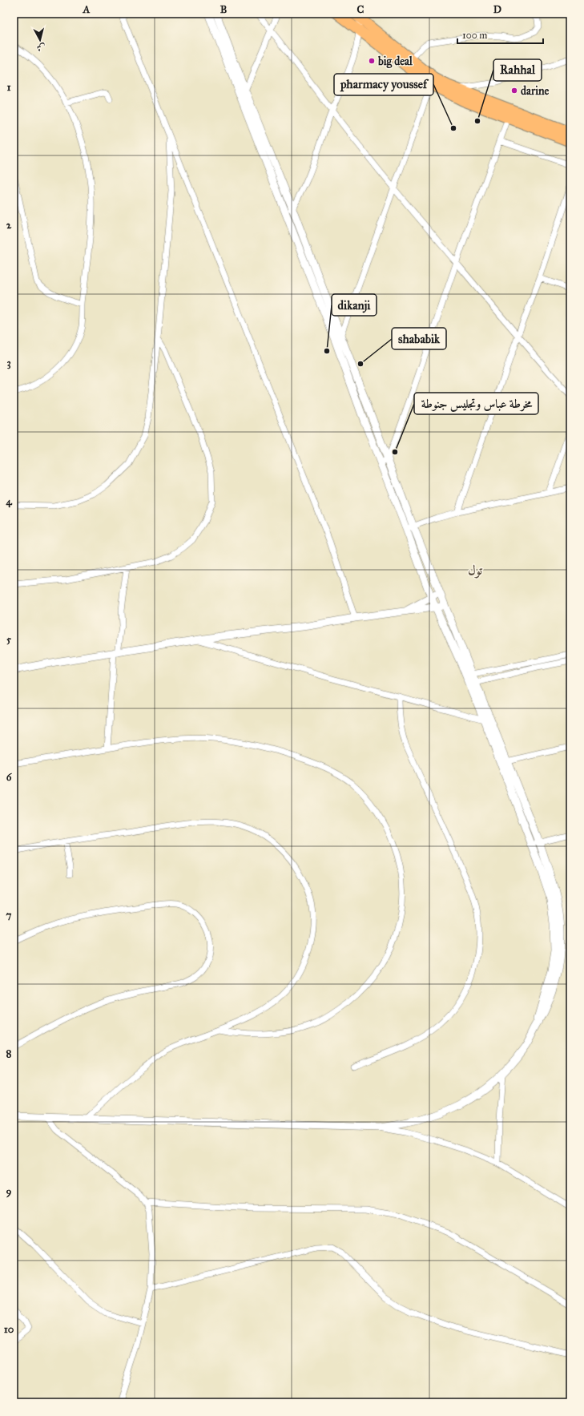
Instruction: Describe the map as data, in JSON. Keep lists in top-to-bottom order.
{
  "districts": ["تول"],
  "places": [
    "big deal",
    "darine",
    "Rahhal",
    "pharmacy youssef",
    "dikanji",
    "shababik",
    "مخرطة عباس وتجليس جنوطة"
  ],
  "scale_bar": "100 m",
  "north": "bottom",
  "grid": {
    "columns": [
      "A",
      "B",
      "C",
      "D"
    ],
    "rows": [
      "1",
      "2",
      "3",
      "4",
      "5",
      "6",
      "7",
      "8",
      "9",
      "10"
    ]
  }
}
